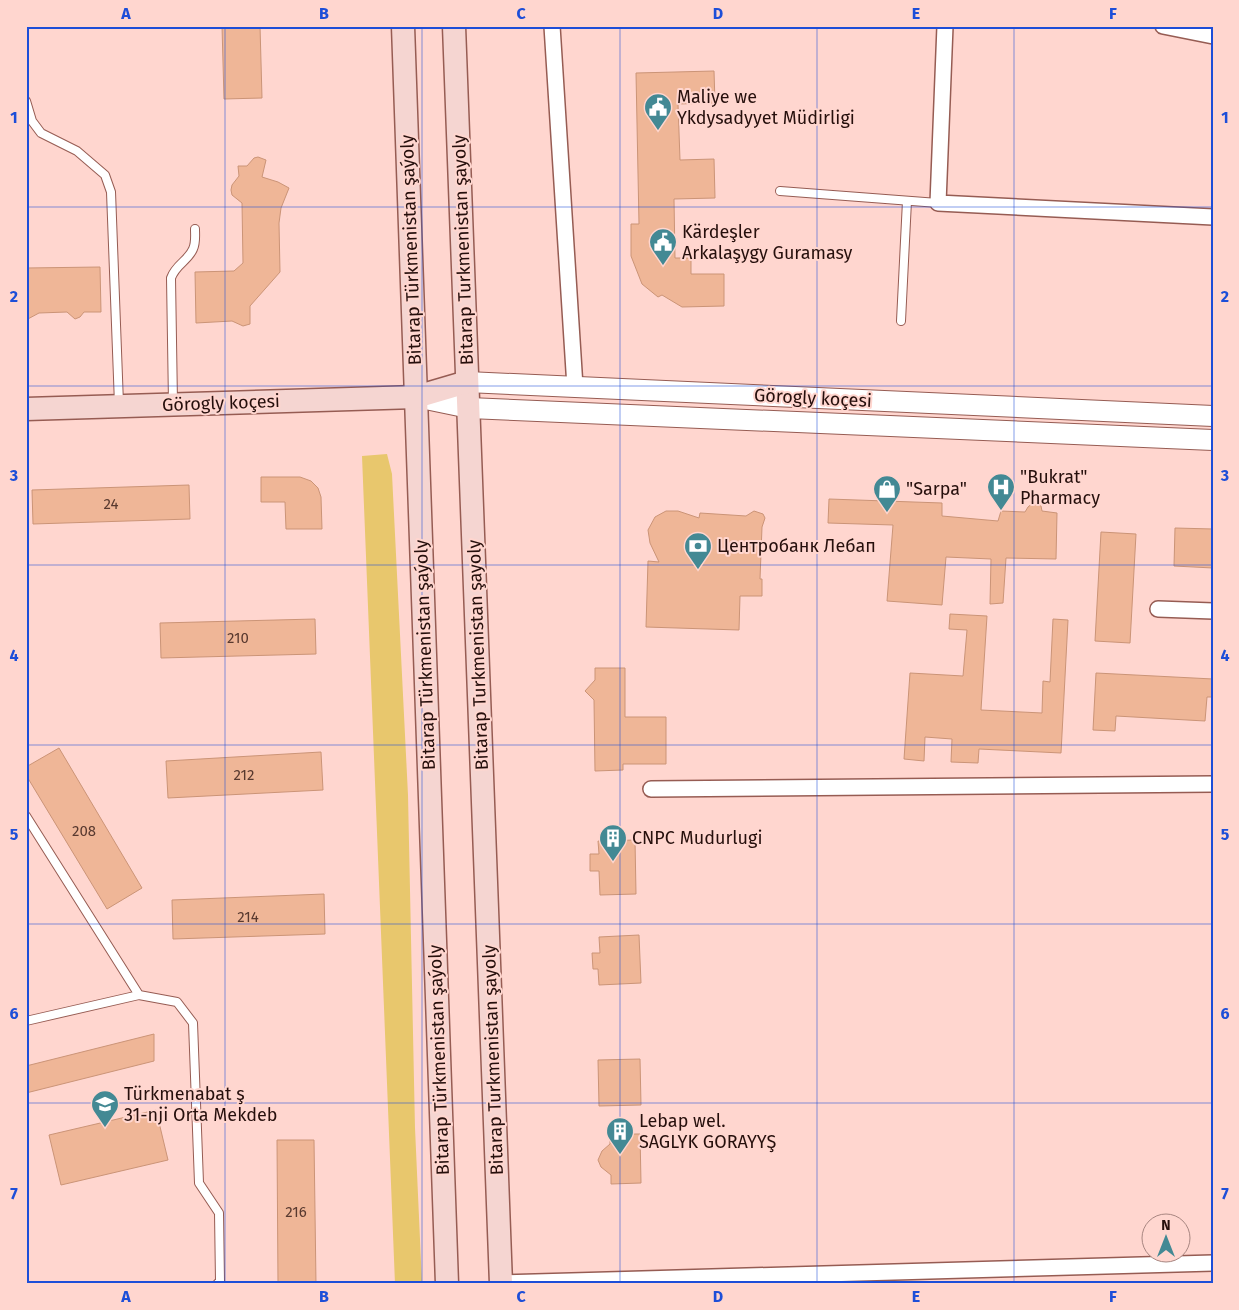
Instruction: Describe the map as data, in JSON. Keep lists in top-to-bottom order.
{
  "streets": {
    "main road": ["Bitarap Türkmenistan şaýoly", "Bitarap Turkmenistan şayoly", "Görogly koçesi"]
  },
  "crossings": [
    ["Bitarap Türkmenistan şaýoly", "Görogly koçesi"],
    ["Bitarap Turkmenistan şayoly", "Görogly koçesi"]
  ],
  "places": {
    "public building": ["Maliye we Ykdysadyyet Müdirligi", "Kärdeşler Arkalaşygy Guramasy"],
    "hospital": ["\"Bukrat\" Pharmacy"],
    "shop": ["\"Sarpa\""],
    "bank": ["Центробанк Лебап"],
    "building": ["CNPC Mudurlugi", "Lebap wel. SAGLYK GORAYYŞ"],
    "school or university": ["Türkmenabat ş 31-nji Orta Mekdeb"]
  },
  "house_numbers": [
    "24",
    "210",
    "212",
    "208",
    "214",
    "216"
  ],
  "north": "top",
  "grid": {
    "columns": [
      "A",
      "B",
      "C",
      "D",
      "E",
      "F"
    ],
    "rows": [
      "1",
      "2",
      "3",
      "4",
      "5",
      "6",
      "7"
    ]
  }
}
